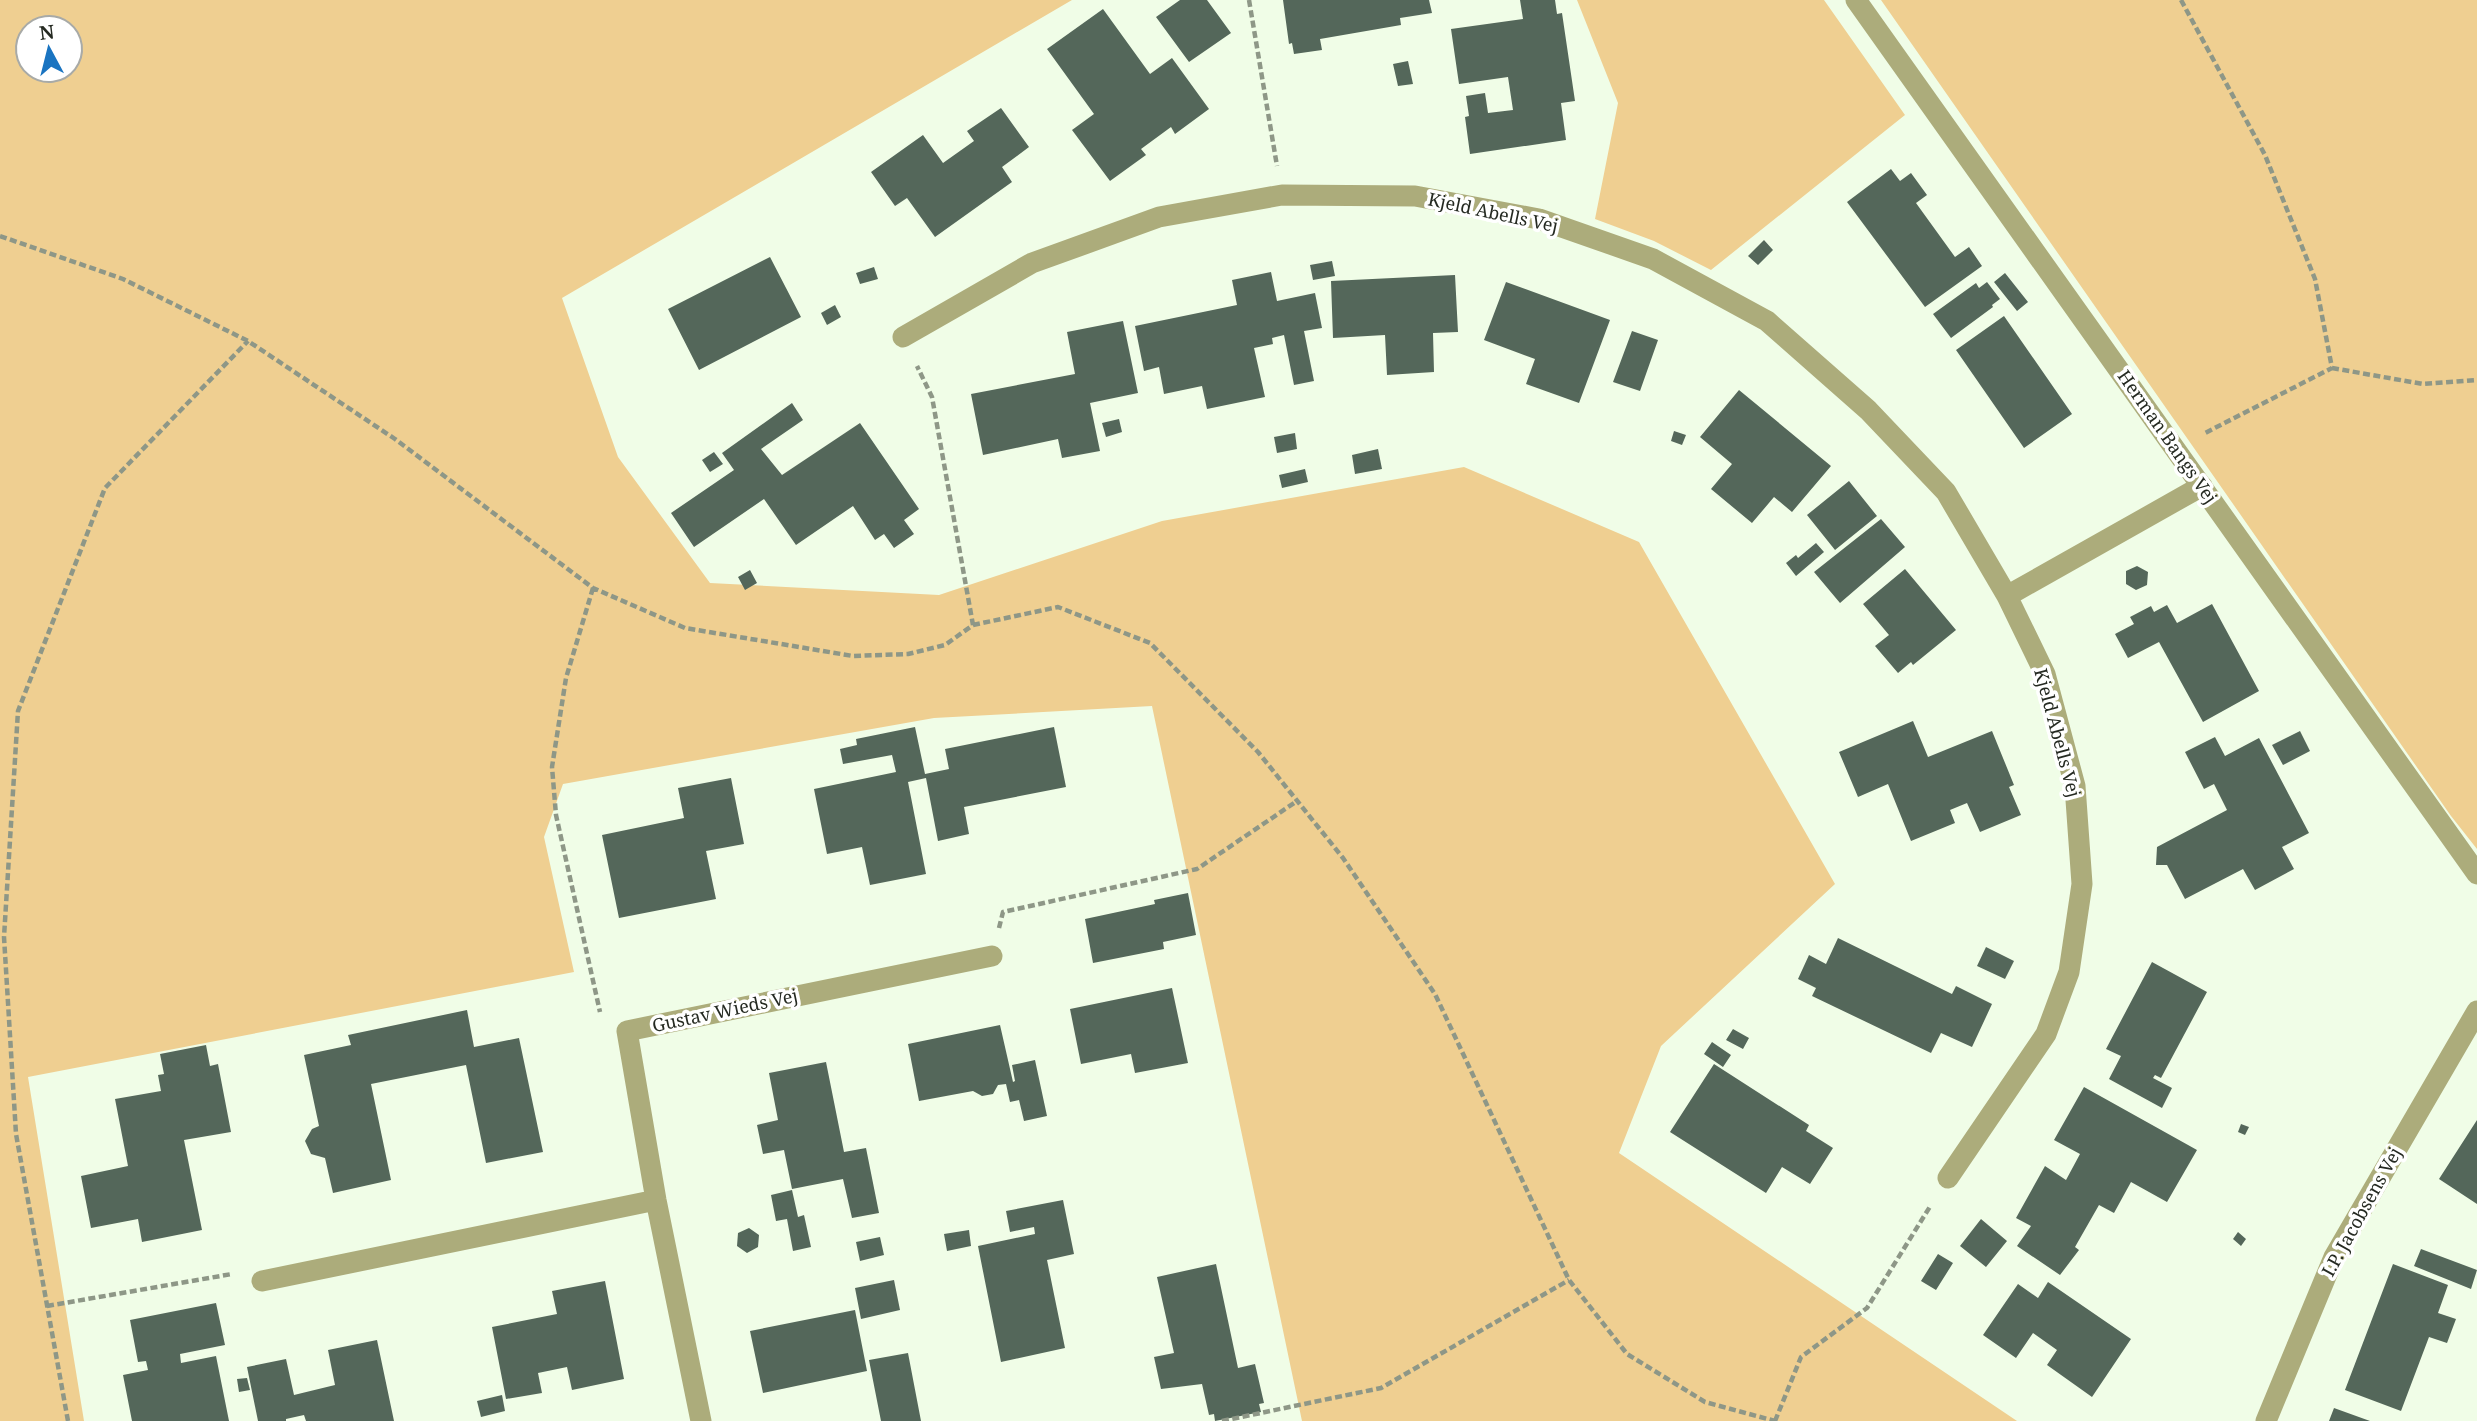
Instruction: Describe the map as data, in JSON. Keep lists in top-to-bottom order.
{
  "streets": {
    "street": [
      "Kjeld Abells Vej",
      "Herman Bangs Vej",
      "Gustav Wieds Vej",
      "I.P. Jacobsens Vej"
    ]
  },
  "north": "top"
}
